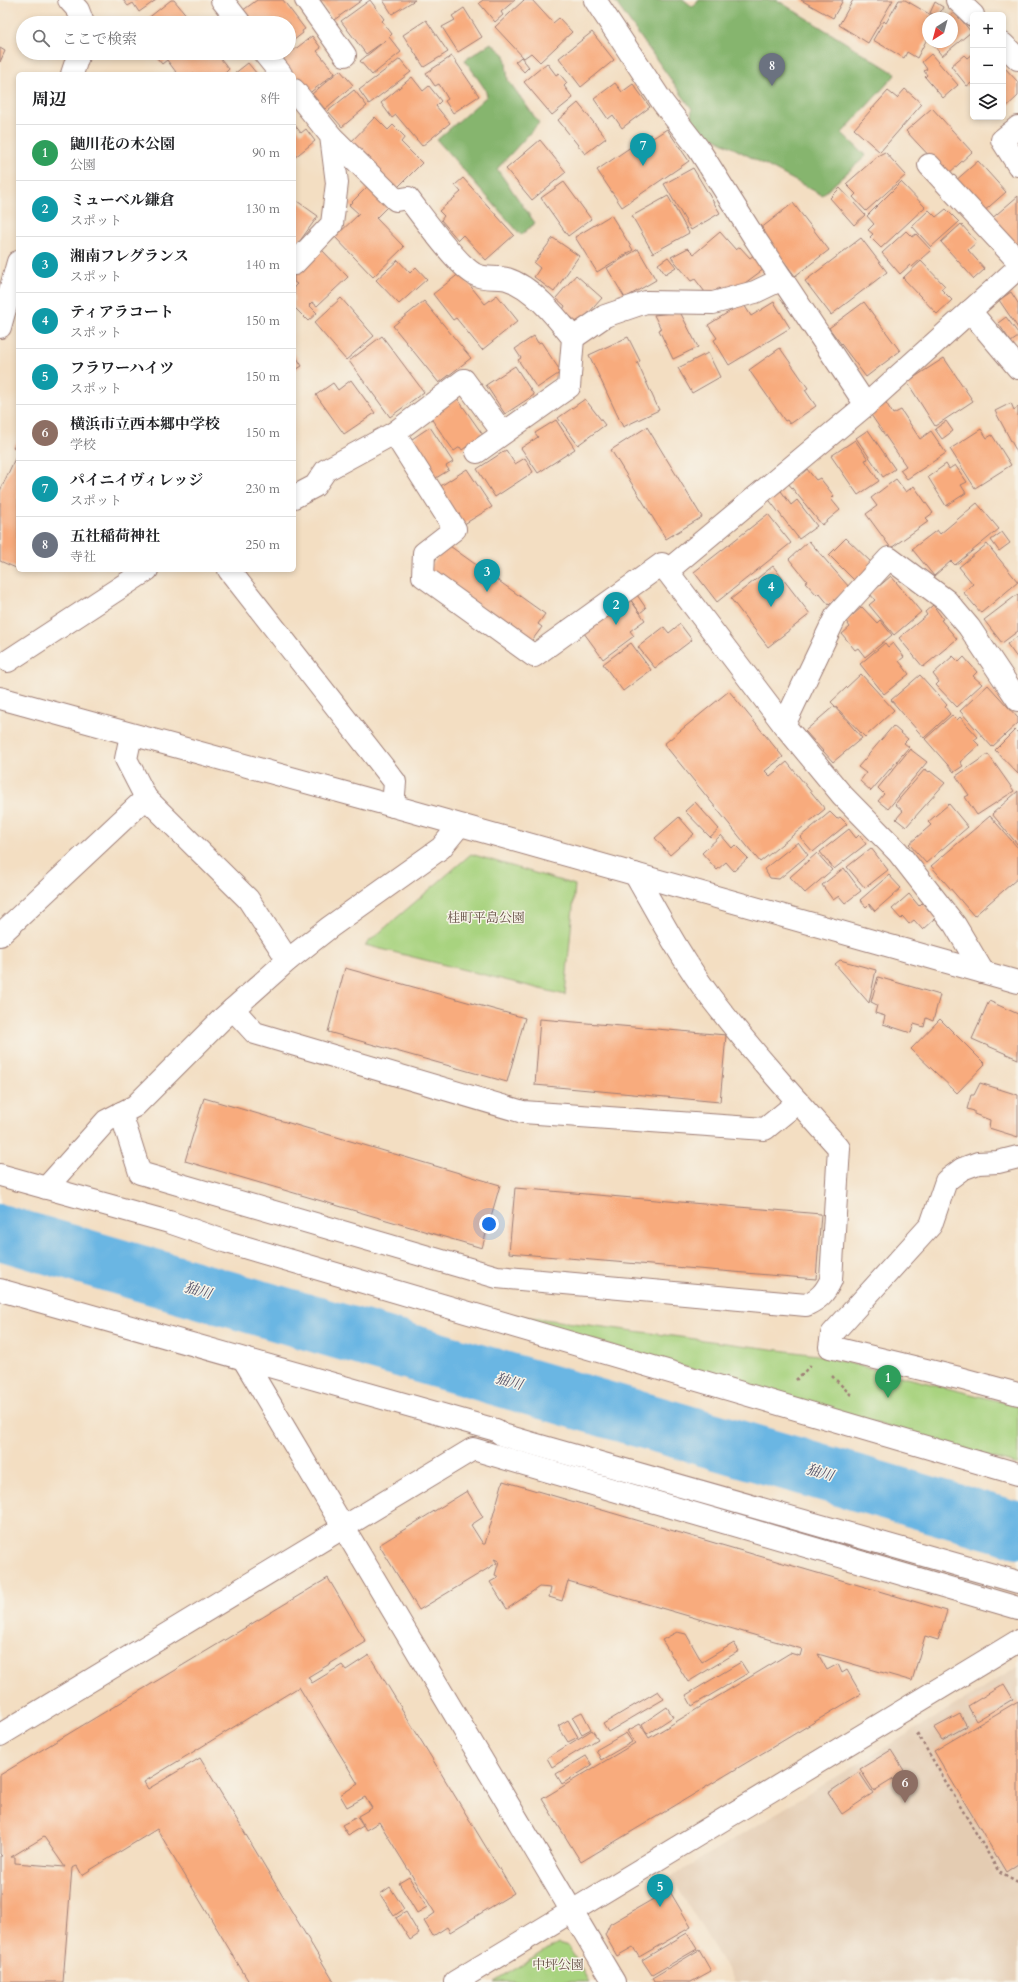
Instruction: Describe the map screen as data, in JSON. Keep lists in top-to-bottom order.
{
  "water": ["㹨川"],
  "parks": ["桂町平島公園", "中坪公園"],
  "north": "bottom left",
  "page": {
    "map_buttons": ["+", "−"],
    "search": "ここで検索",
    "pins": [
      "8",
      "7",
      "3",
      "4",
      "2",
      "1",
      "6",
      "5"
    ],
    "heading": ["周辺", "8件"],
    "list": [
      {
        "mark": "1",
        "name": "鼬川花の木公園",
        "note": "公園",
        "value": "90 m"
      },
      {
        "mark": "2",
        "name": "ミューベル鎌倉",
        "note": "スポット",
        "value": "130 m"
      },
      {
        "mark": "3",
        "name": "湘南フレグランス",
        "note": "スポット",
        "value": "140 m"
      },
      {
        "mark": "4",
        "name": "ティアラコート",
        "note": "スポット",
        "value": "150 m"
      },
      {
        "mark": "5",
        "name": "フラワーハイツ",
        "note": "スポット",
        "value": "150 m"
      },
      {
        "mark": "6",
        "name": "横浜市立西本郷中学校",
        "note": "学校",
        "value": "150 m"
      },
      {
        "mark": "7",
        "name": "パイニイヴィレッジ",
        "note": "スポット",
        "value": "230 m"
      },
      {
        "mark": "8",
        "name": "五社稲荷神社",
        "note": "寺社",
        "value": "250 m"
      }
    ]
  }
}
